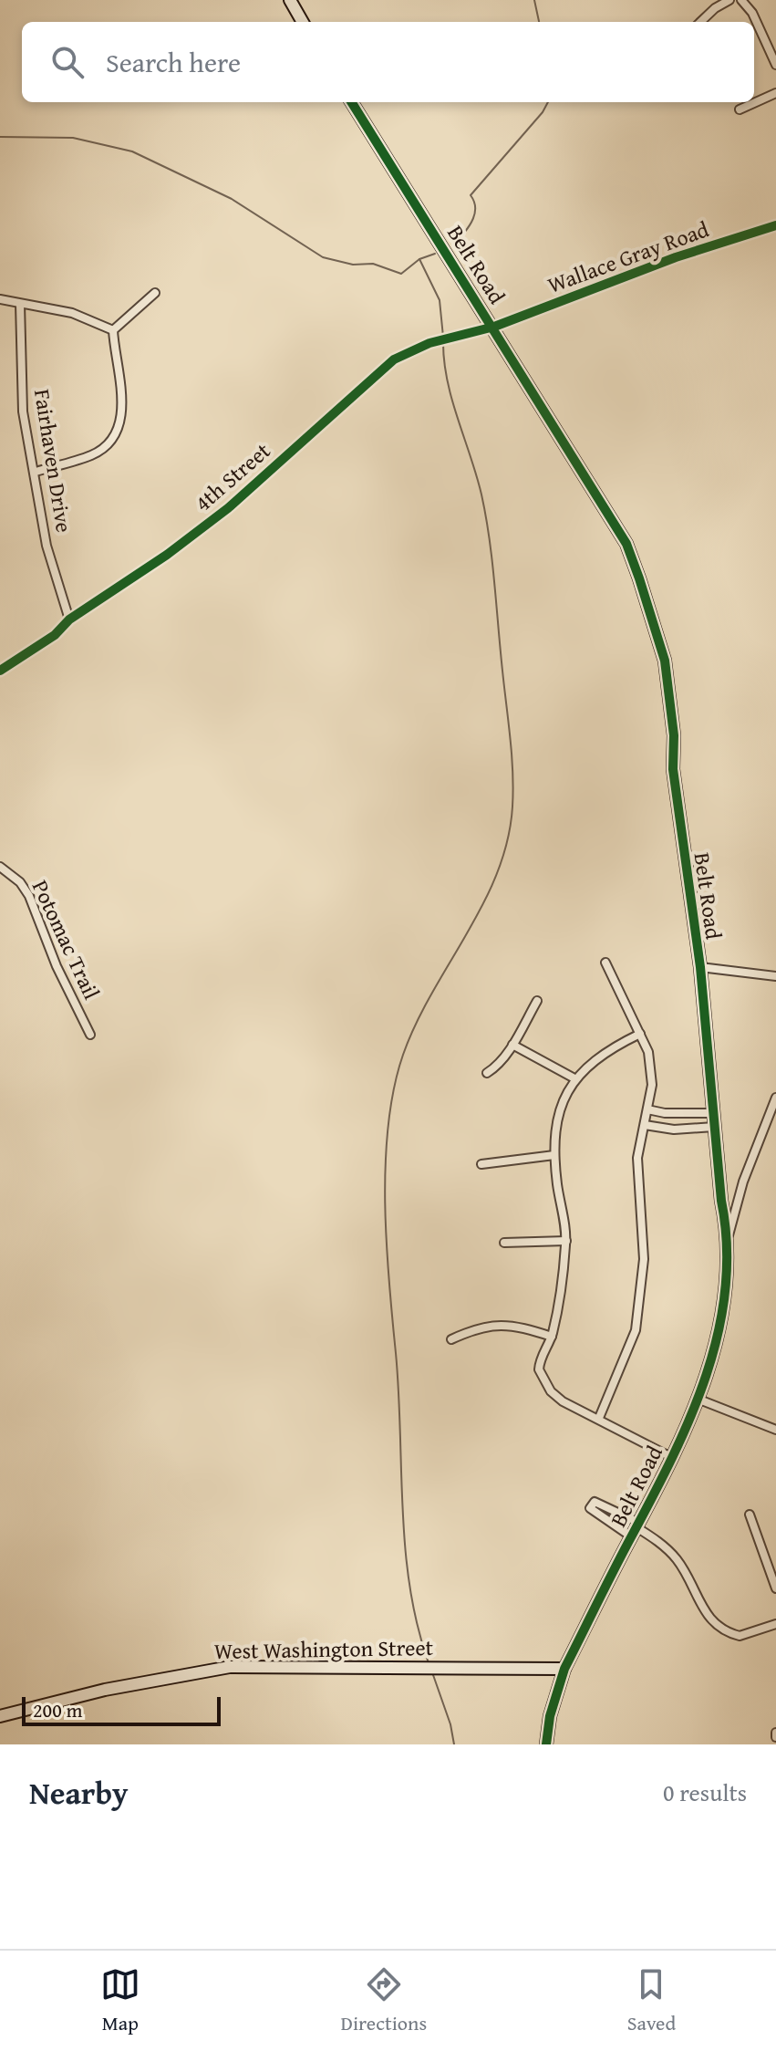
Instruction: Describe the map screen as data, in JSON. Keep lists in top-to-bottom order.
{
  "streets": {
    "street": [
      "Wallace Gray Road",
      "Belt Road",
      "Fairhaven Drive",
      "4th Street",
      "Potomac Trail",
      "West Washington Street"
    ]
  },
  "crossings": [
    ["Wallace Gray Road", "Belt Road"],
    ["Wallace Gray Road", "4th Street"],
    ["Belt Road", "4th Street"],
    ["Belt Road", "West Washington Street"],
    ["Fairhaven Drive", "4th Street"]
  ],
  "scale_bar": "200 m",
  "page": {
    "search": "Search here",
    "scale": "200 m",
    "heading": ["Nearby", "0 results"],
    "nav": ["Map", "Directions", "Saved"]
  }
}
